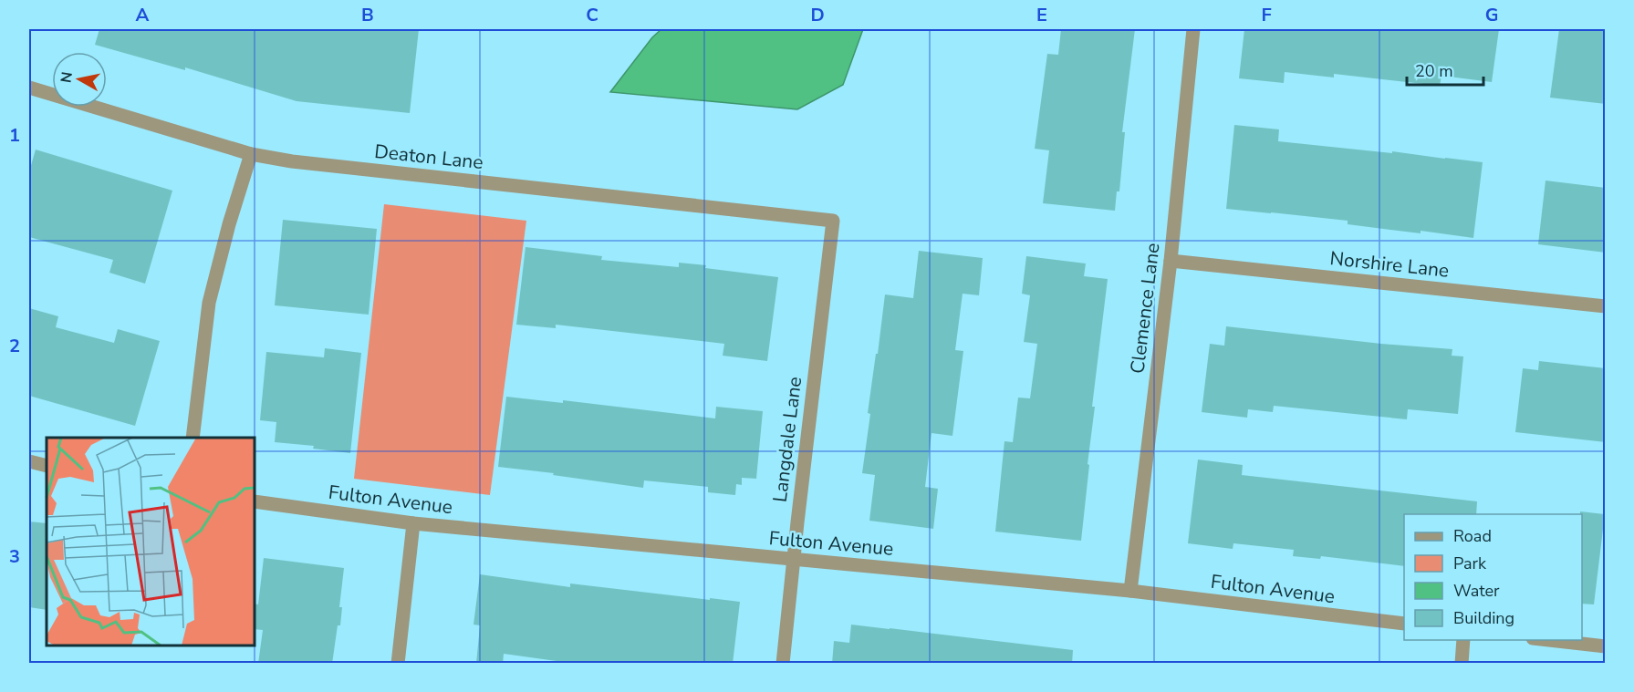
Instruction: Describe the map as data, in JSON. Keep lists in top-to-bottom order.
{
  "streets": {
    "street": [
      "Deaton Lane",
      "Norshire Lane",
      "Clemence Lane",
      "Langdale Lane",
      "Fulton Avenue"
    ]
  },
  "crossings": [
    ["Deaton Lane", "Langdale Lane"],
    ["Norshire Lane", "Clemence Lane"],
    ["Clemence Lane", "Fulton Avenue"],
    ["Langdale Lane", "Fulton Avenue"]
  ],
  "legend": [
    "Road",
    "Park",
    "Water",
    "Building"
  ],
  "scale_bar": "20 m",
  "north": "left",
  "grid": {
    "columns": [
      "A",
      "B",
      "C",
      "D",
      "E",
      "F",
      "G"
    ],
    "rows": ["1", "2", "3"]
  }
}
